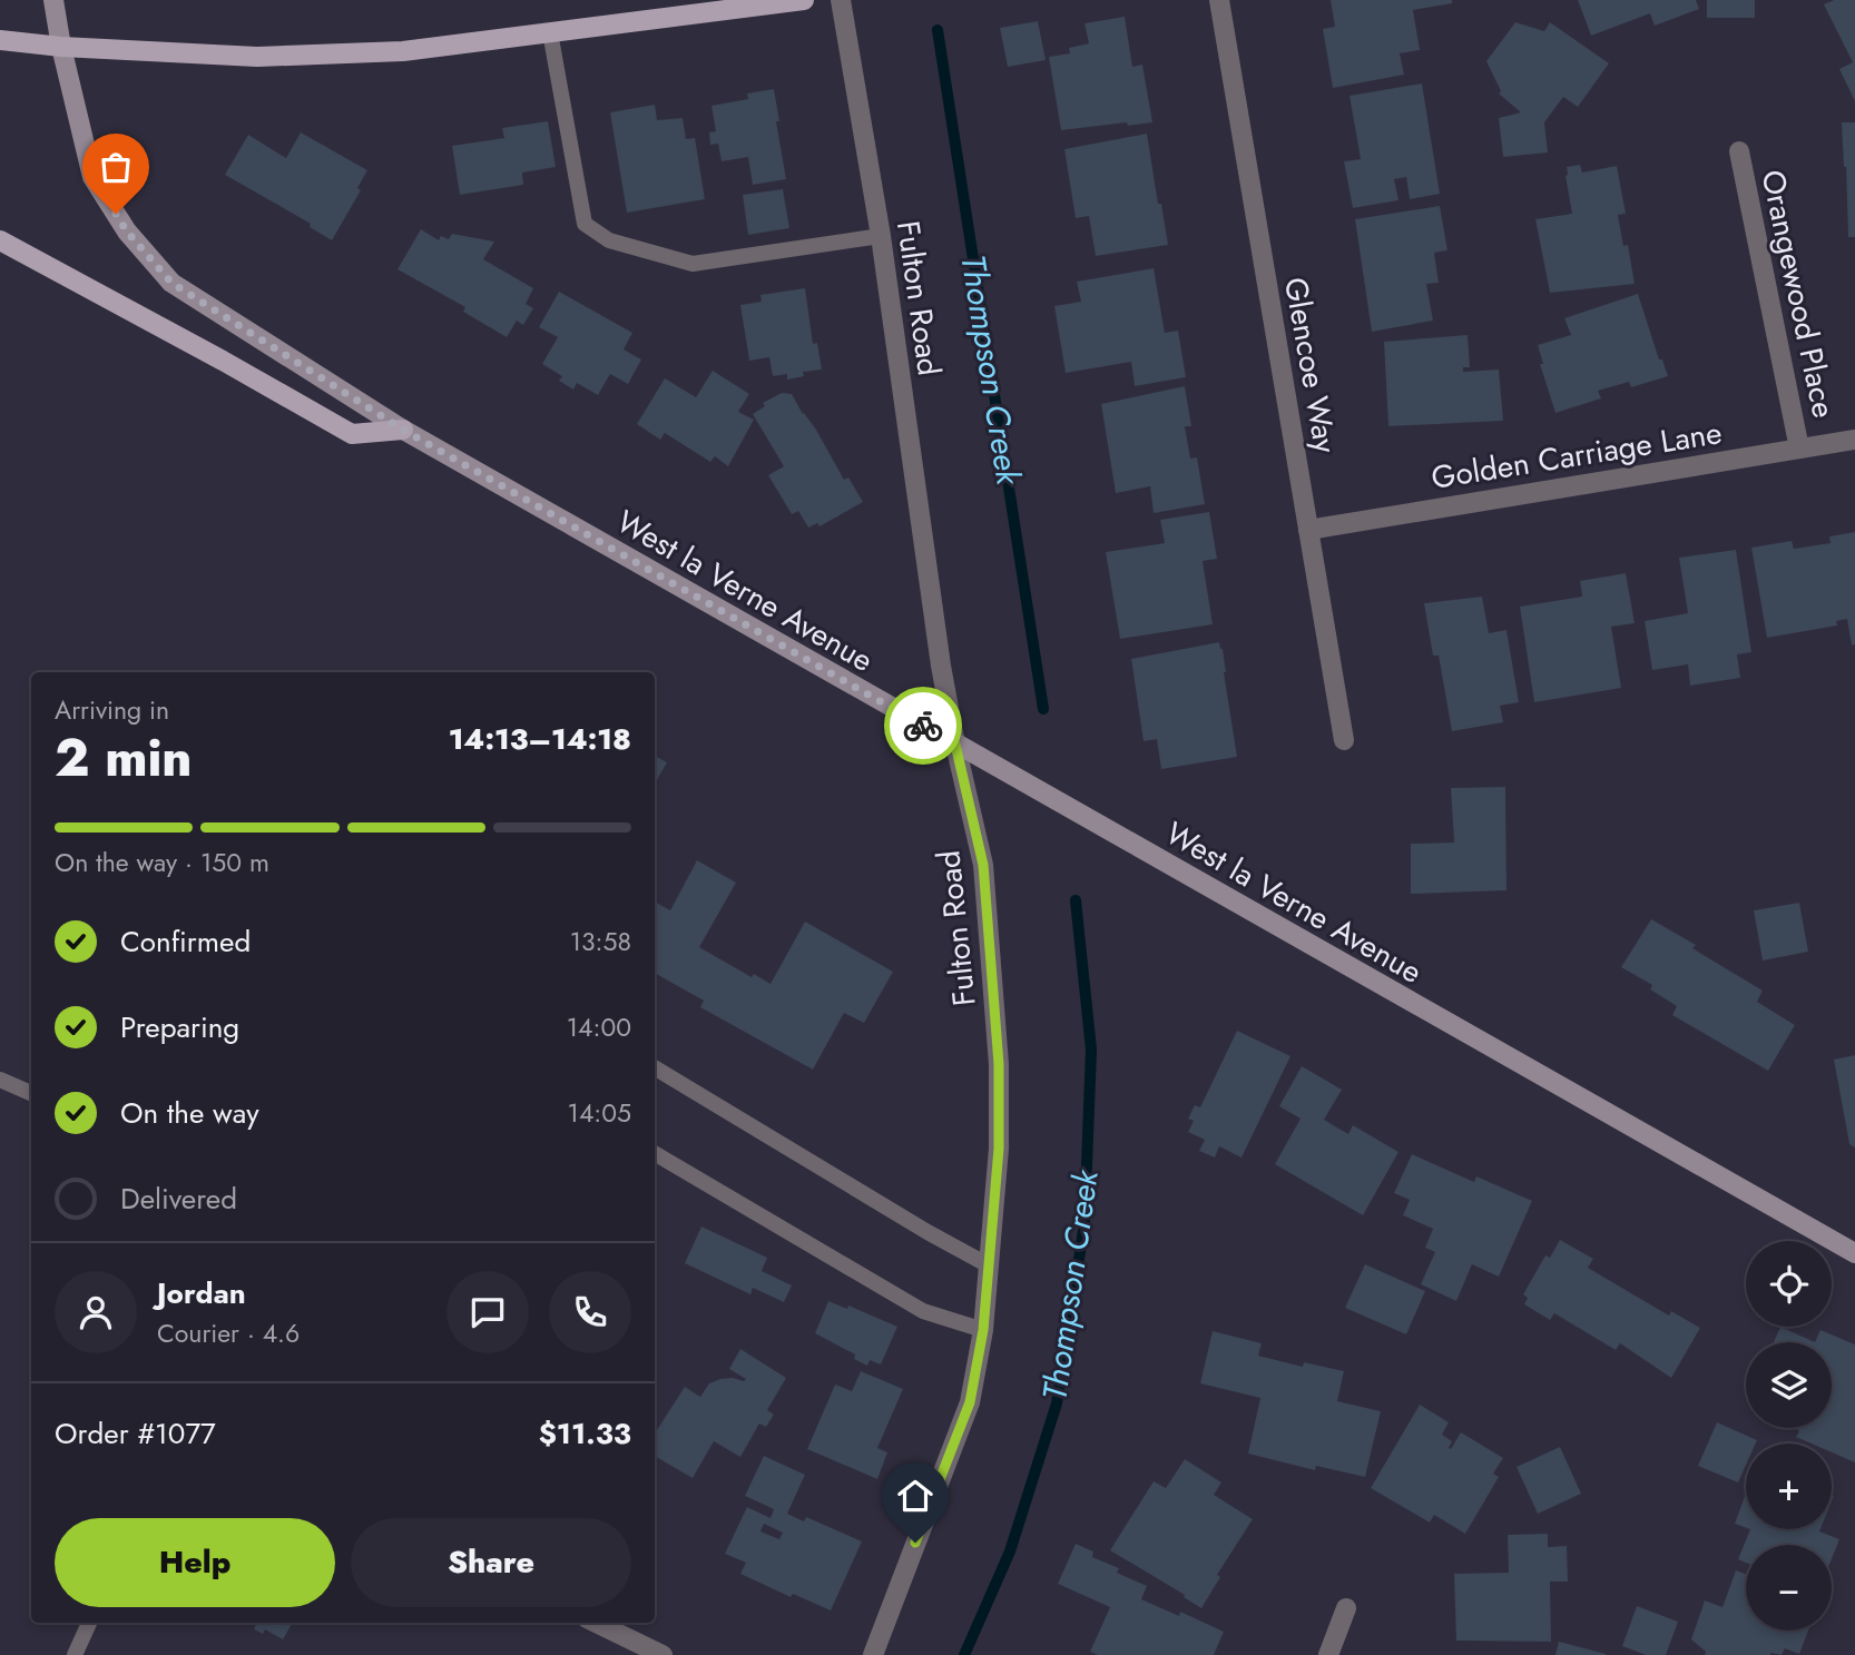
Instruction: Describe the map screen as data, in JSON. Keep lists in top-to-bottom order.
{
  "streets": {
    "main road": ["West la Verne Avenue"],
    "street": [
      "Orangewood Place",
      "Fulton Road",
      "Glencoe Way",
      "Golden Carriage Lane"
    ]
  },
  "crossings": [
    ["Orangewood Place", "Golden Carriage Lane"],
    ["Fulton Road", "West la Verne Avenue"],
    ["Glencoe Way", "Golden Carriage Lane"]
  ],
  "water": ["Thompson Creek"],
  "page": {
    "heading": ["2 min", "Arriving in", "14:13–14:18"],
    "panel": [
      "Jordan",
      "Courier · 4.6",
      "Order #1077",
      "$11.33"
    ],
    "bar": "On the way · 150 m",
    "list": [
      ["Confirmed", "13:58"],
      ["Preparing", "14:00"],
      ["On the way", "14:05"],
      "Delivered"
    ],
    "map_buttons": ["+", "−"],
    "buttons": ["Help", "Share"]
  }
}
